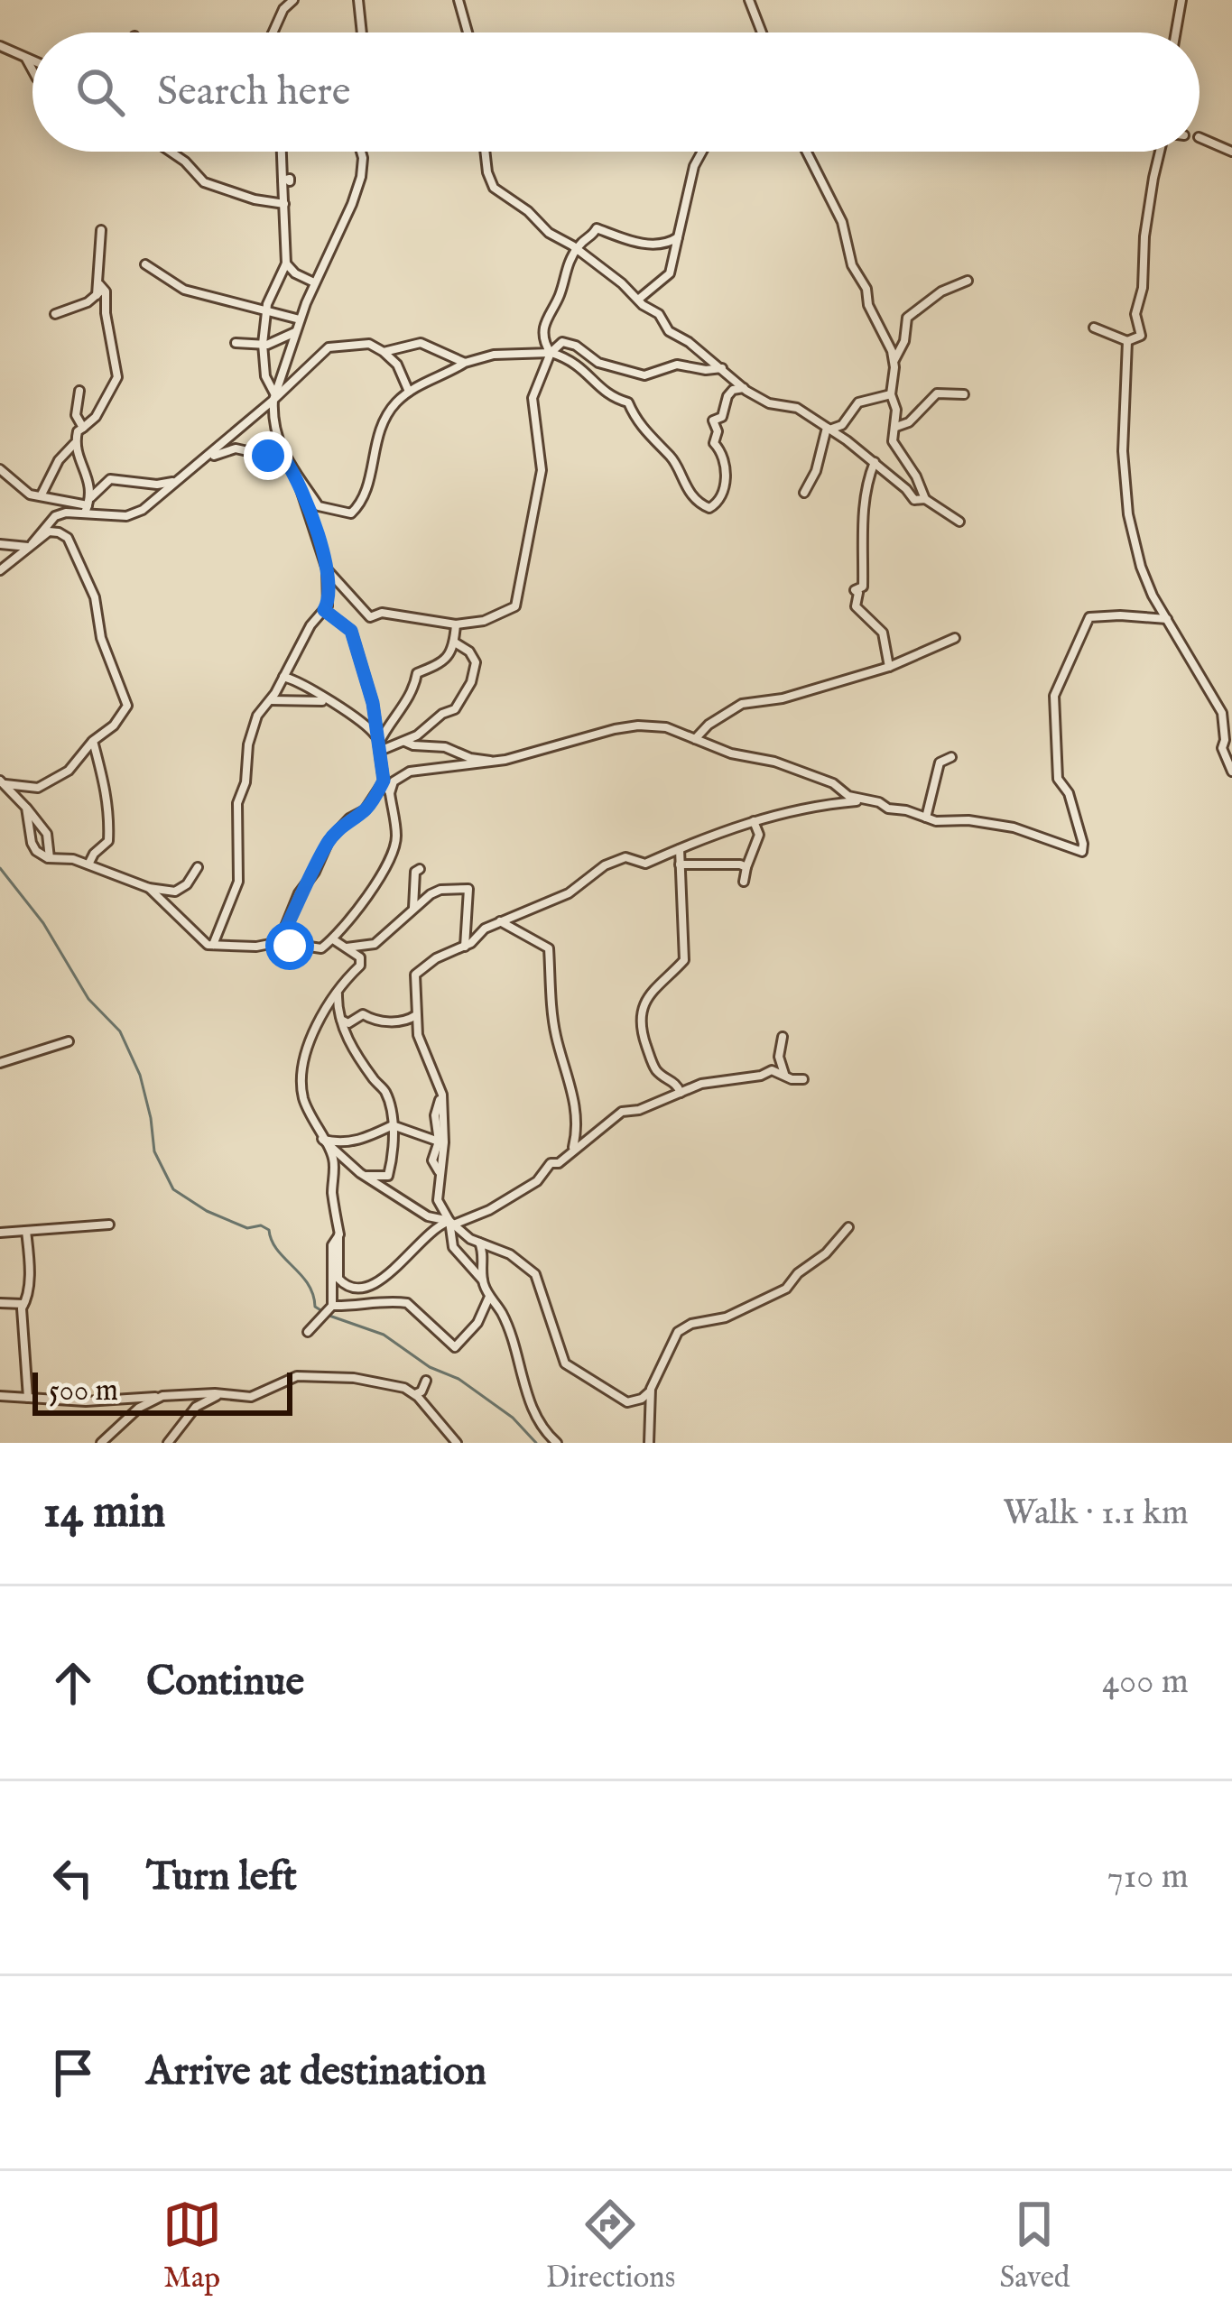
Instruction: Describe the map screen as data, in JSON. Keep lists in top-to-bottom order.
{
  "scale_bar": "500 m",
  "page": {
    "search": "Search here",
    "scale": "500 m",
    "heading": ["14 min", "Walk · 1.1 km"],
    "list": [
      ["Continue", "400 m"],
      ["Turn left", "710 m"],
      "Arrive at destination"
    ],
    "nav": ["Map", "Directions", "Saved"]
  }
}
